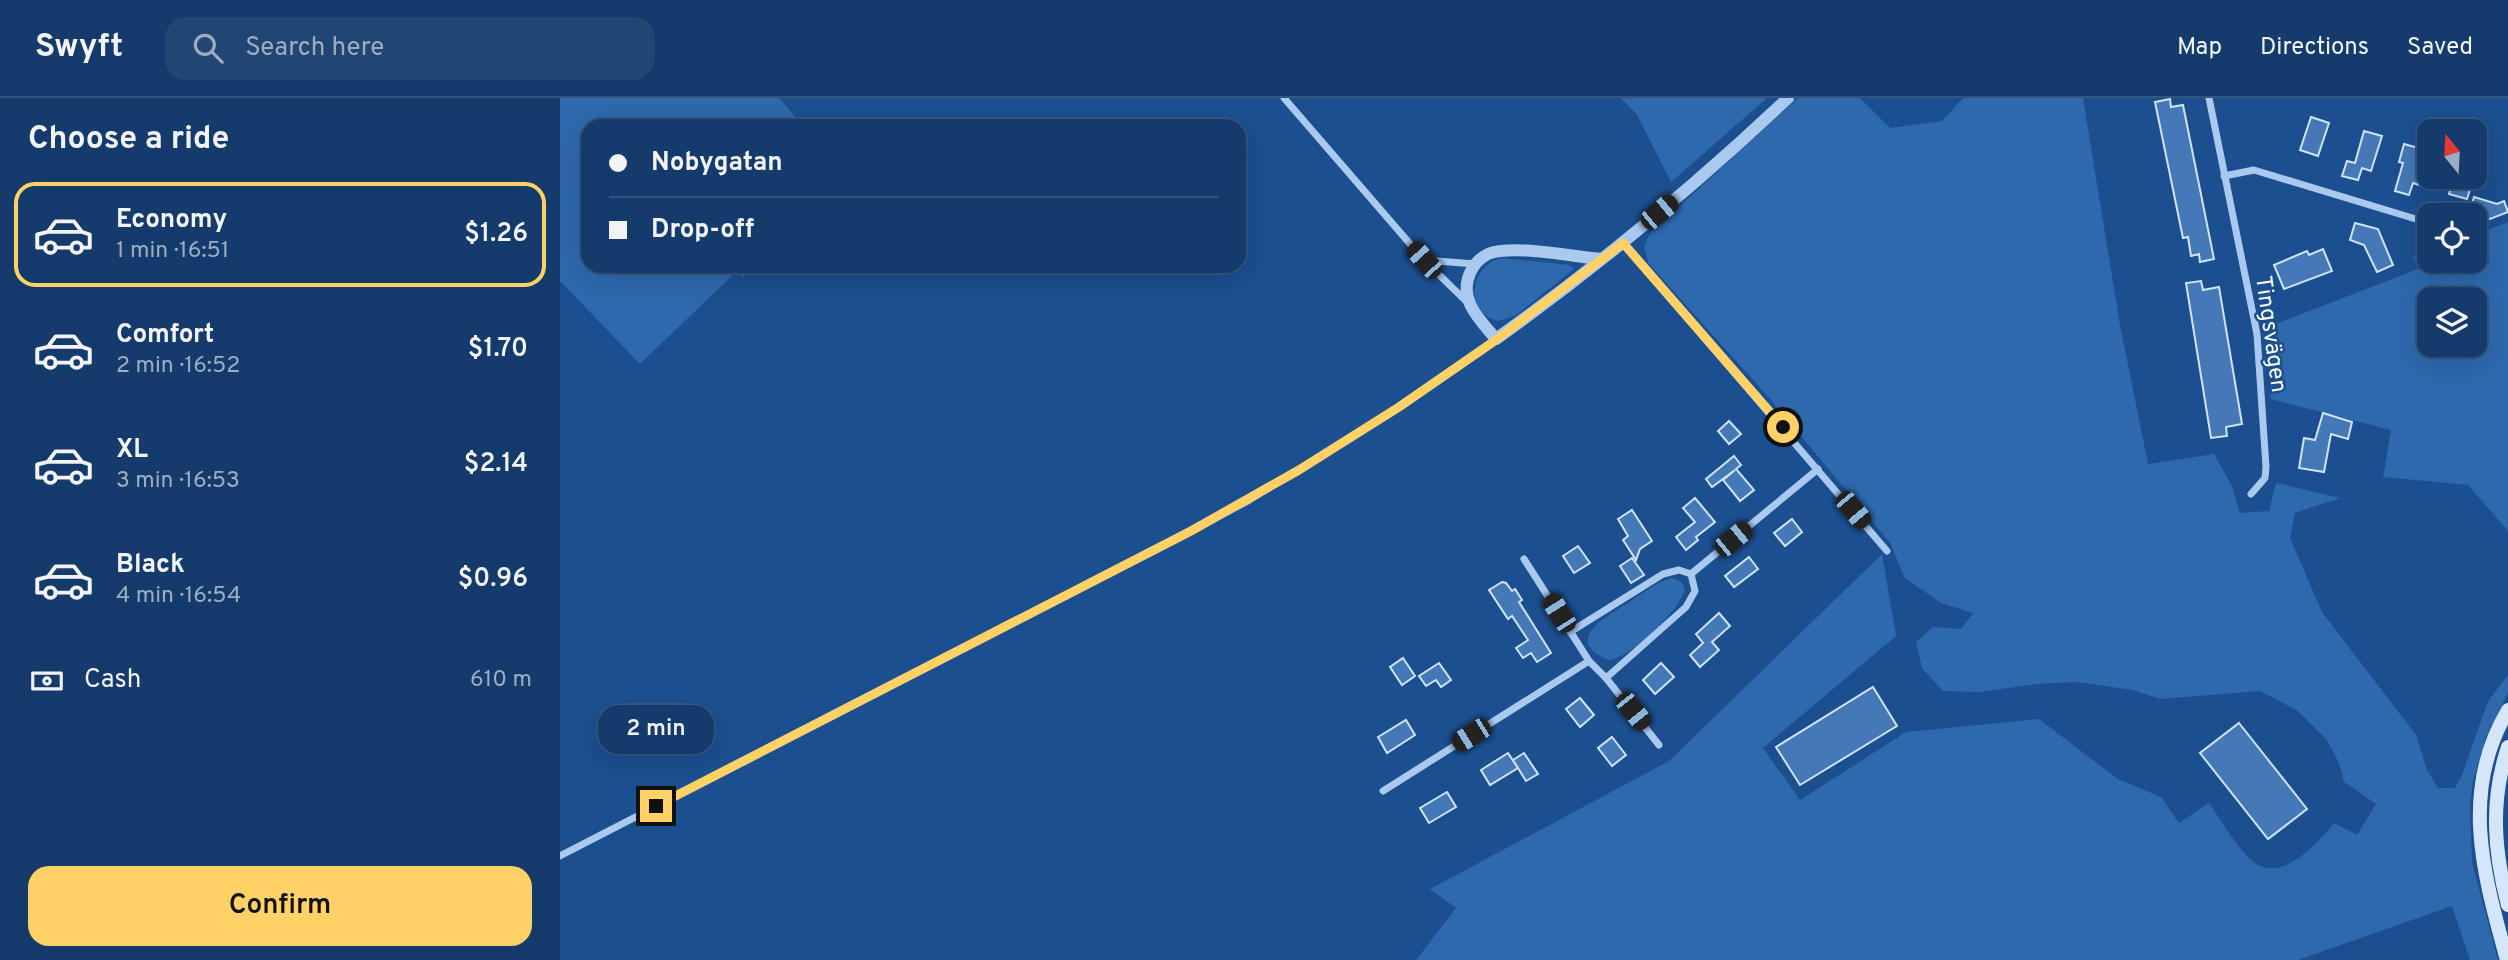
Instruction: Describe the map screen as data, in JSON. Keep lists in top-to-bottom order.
{
  "streets": {
    "street": ["Tingsvägen"]
  },
  "north": "top",
  "page": {
    "header": "Swyft",
    "search": "Search here",
    "nav": ["Map", "Directions", "Saved"],
    "heading": "Choose a ride",
    "banner": ["Nobygatan", "Drop-off"],
    "list": [
      {
        "name": "Economy",
        "note": "1 min · 16:51",
        "value": "$1.26"
      },
      {
        "name": "Comfort",
        "note": "2 min · 16:52",
        "value": "$1.70"
      },
      {
        "name": "XL",
        "note": "3 min · 16:53",
        "value": "$2.14"
      },
      {
        "name": "Black",
        "note": "4 min · 16:54",
        "value": "$0.96"
      }
    ],
    "pay": ["Cash", "610 m"],
    "bubble": "2 min",
    "buttons": "Confirm"
  }
}
